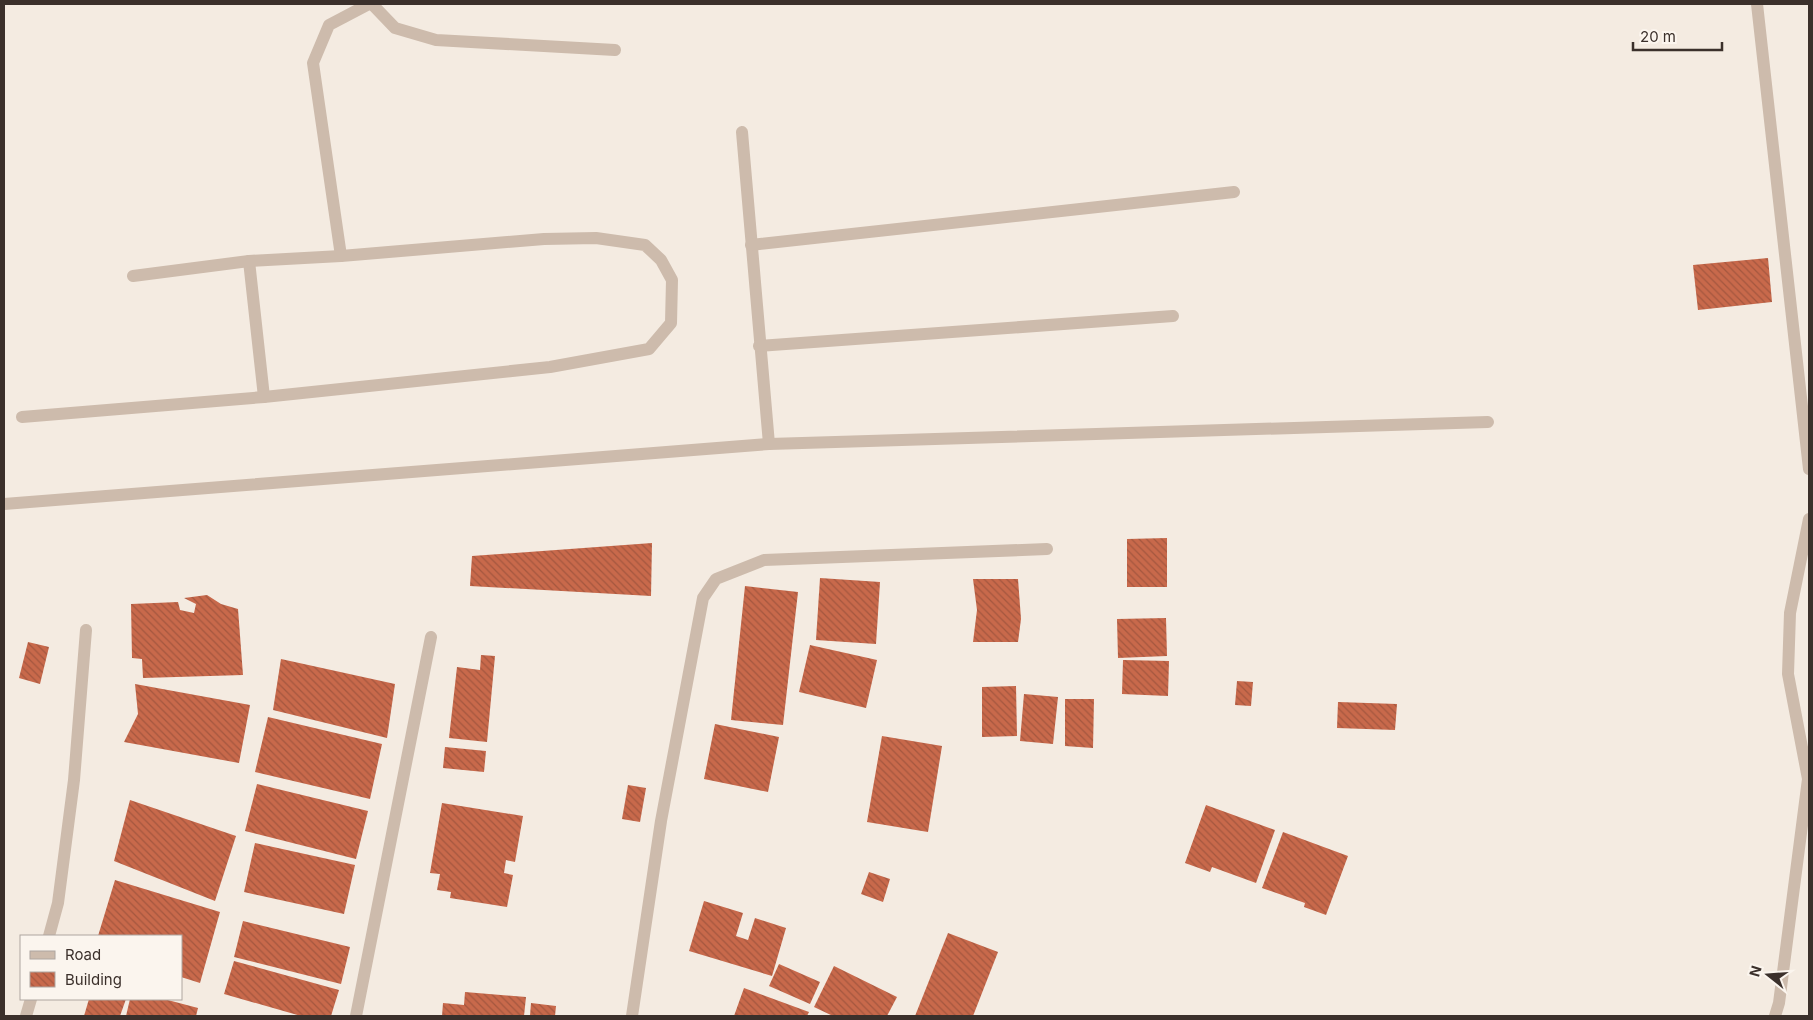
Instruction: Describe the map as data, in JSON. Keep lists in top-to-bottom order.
{
  "legend": ["Road", "Building"],
  "scale_bar": "20 m",
  "north": "left"
}
